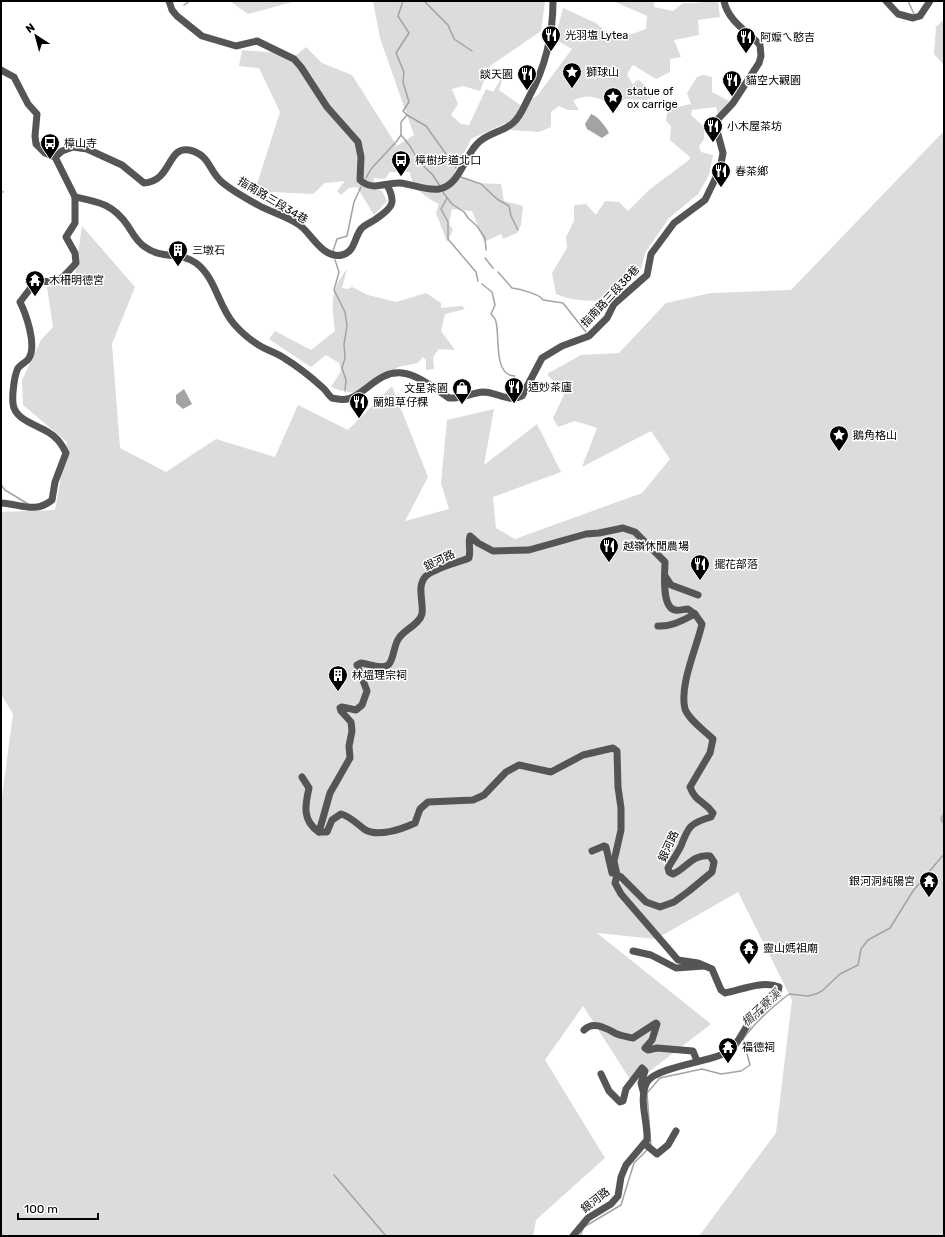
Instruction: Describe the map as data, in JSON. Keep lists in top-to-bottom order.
{
  "streets": {
    "street": ["指南路三段34巷", "指南路三段38巷", "銀河路"]
  },
  "water": ["楣子寮溪"],
  "places": {
    "restaurant": [
      "光羽塩 Lytea",
      "阿嬤ㄟ憨吉",
      "談天園",
      "貓空大觀園",
      "小木屋茶坊",
      "春茶鄉",
      "迺妙茶廬",
      "蘭姐草仔粿",
      "越嶺休閒農場",
      "擺花部落"
    ],
    "place": ["獅球山", "statue of ox carrige", "鵝角格山"],
    "bus stop": ["樟山寺", "樟樹步道北口"],
    "building": ["三墩石", "林塭理宗祠"],
    "temple": [
      "木柵明德宮",
      "銀河洞純陽宮",
      "靈山媽祖廟",
      "福德祠"
    ],
    "shop": ["文星茶園"]
  },
  "scale_bar": "100 m",
  "north": "top left"
}
